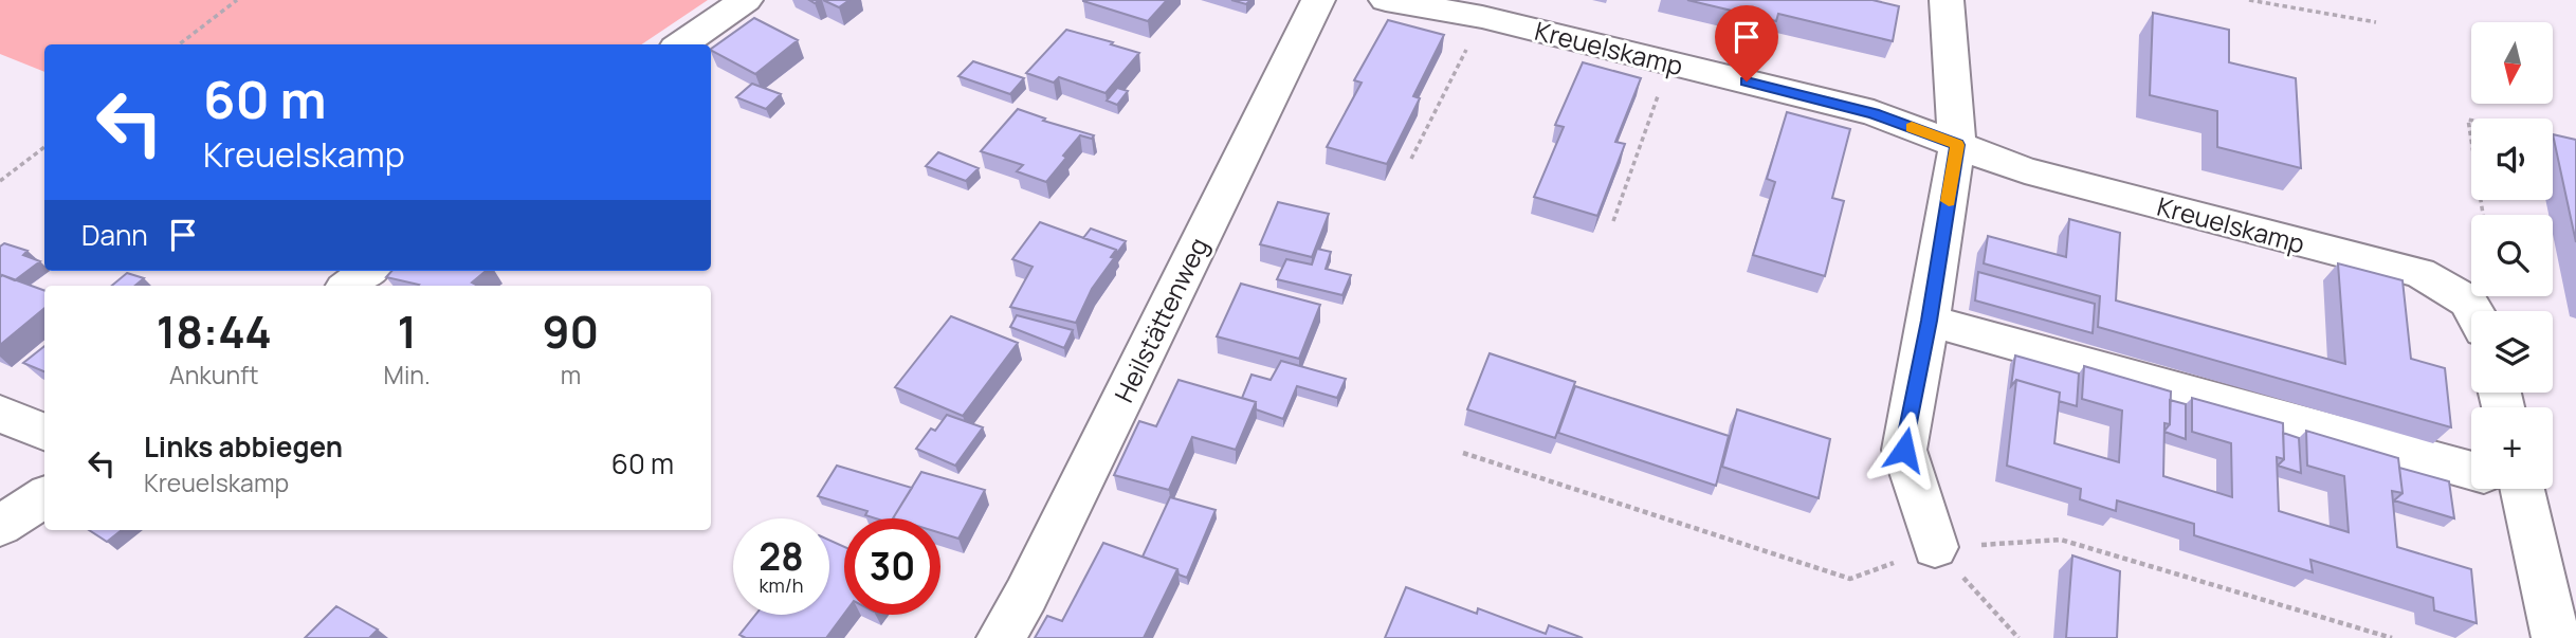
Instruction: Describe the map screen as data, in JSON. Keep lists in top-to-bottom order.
{
  "streets": {
    "street": ["Kreuelskamp", "Heilstättenweg"]
  },
  "north": "bottom",
  "page": {
    "map_buttons": "+",
    "turn": ["60 m", "Kreuelskamp"],
    "then": "Dann",
    "eta": [
      "18:44",
      "Ankunft",
      "1",
      "Min.",
      "90",
      "m"
    ],
    "list": [
      {
        "name": "Links abbiegen",
        "note": "Kreuelskamp",
        "value": "60 m"
      }
    ],
    "speed": "28 km/h",
    "limit": "30"
  }
}
